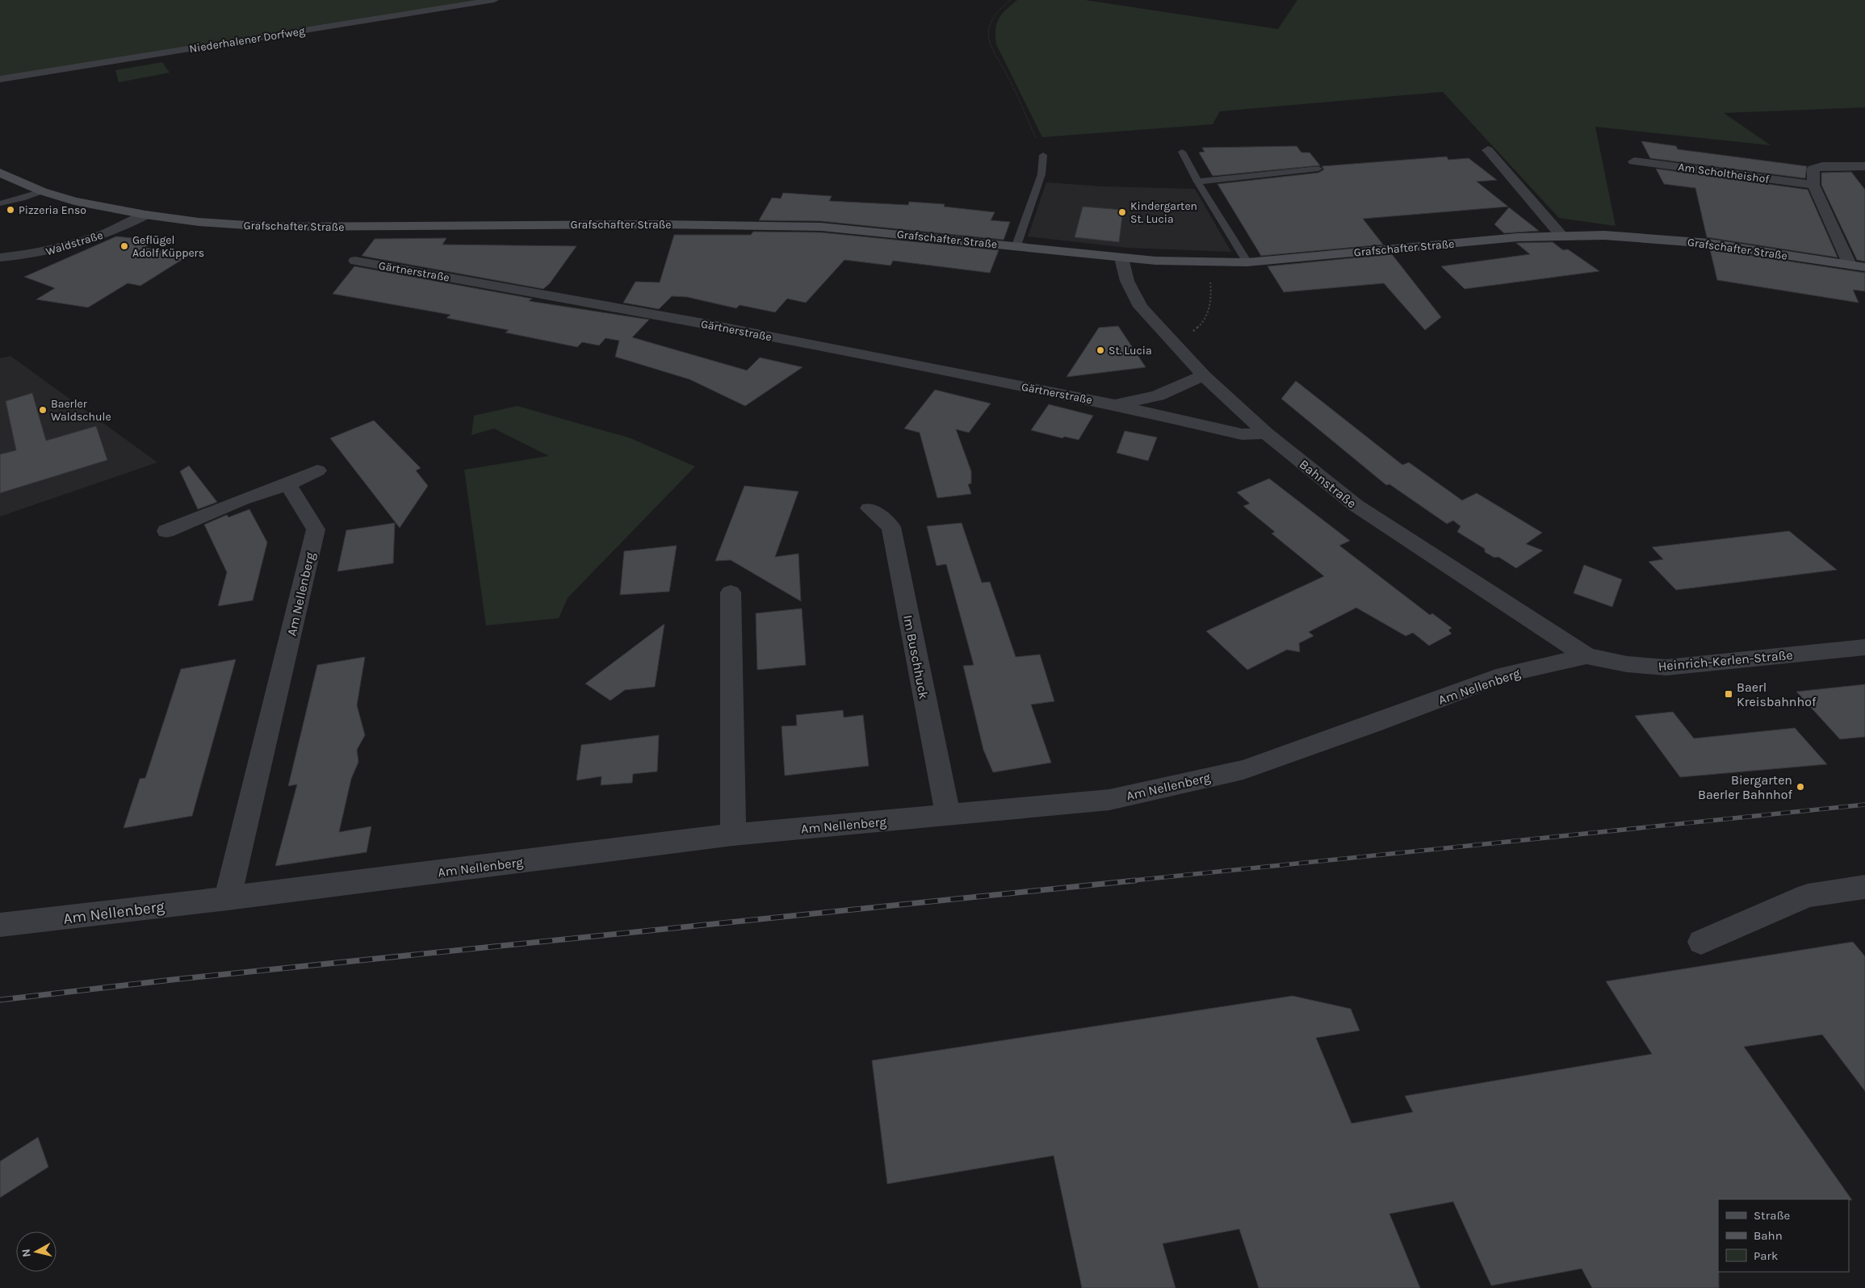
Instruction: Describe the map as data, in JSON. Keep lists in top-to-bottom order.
{
  "streets": {
    "main road": ["Grafschafter Straße"],
    "street": [
      "Niederhalener Dorfweg",
      "Am Scholtheishof",
      "Waldstraße",
      "Gärtnerstraße",
      "Bahnstraße",
      "Am Nellenberg",
      "Im Buschhuck",
      "Heinrich-Kerlen-Straße"
    ]
  },
  "crossings": [
    ["Grafschafter Straße", "Waldstraße"],
    ["Grafschafter Straße", "Bahnstraße"],
    ["Gärtnerstraße", "Bahnstraße"],
    ["Bahnstraße", "Am Nellenberg"],
    ["Bahnstraße", "Heinrich-Kerlen-Straße"],
    ["Am Nellenberg", "Im Buschhuck"],
    ["Am Nellenberg", "Heinrich-Kerlen-Straße"]
  ],
  "places": {
    "other": [
      "Pizzeria Enso",
      "Kindergarten St. Lucia",
      "Geflügel Adolf Küppers",
      "St. Lucia",
      "Baerler Waldschule",
      "Biergarten Baerler Bahnhof"
    ],
    "transit": ["Baerl Kreisbahnhof"]
  },
  "legend": ["Straße", "Bahn", "Park"],
  "north": "left"
}
